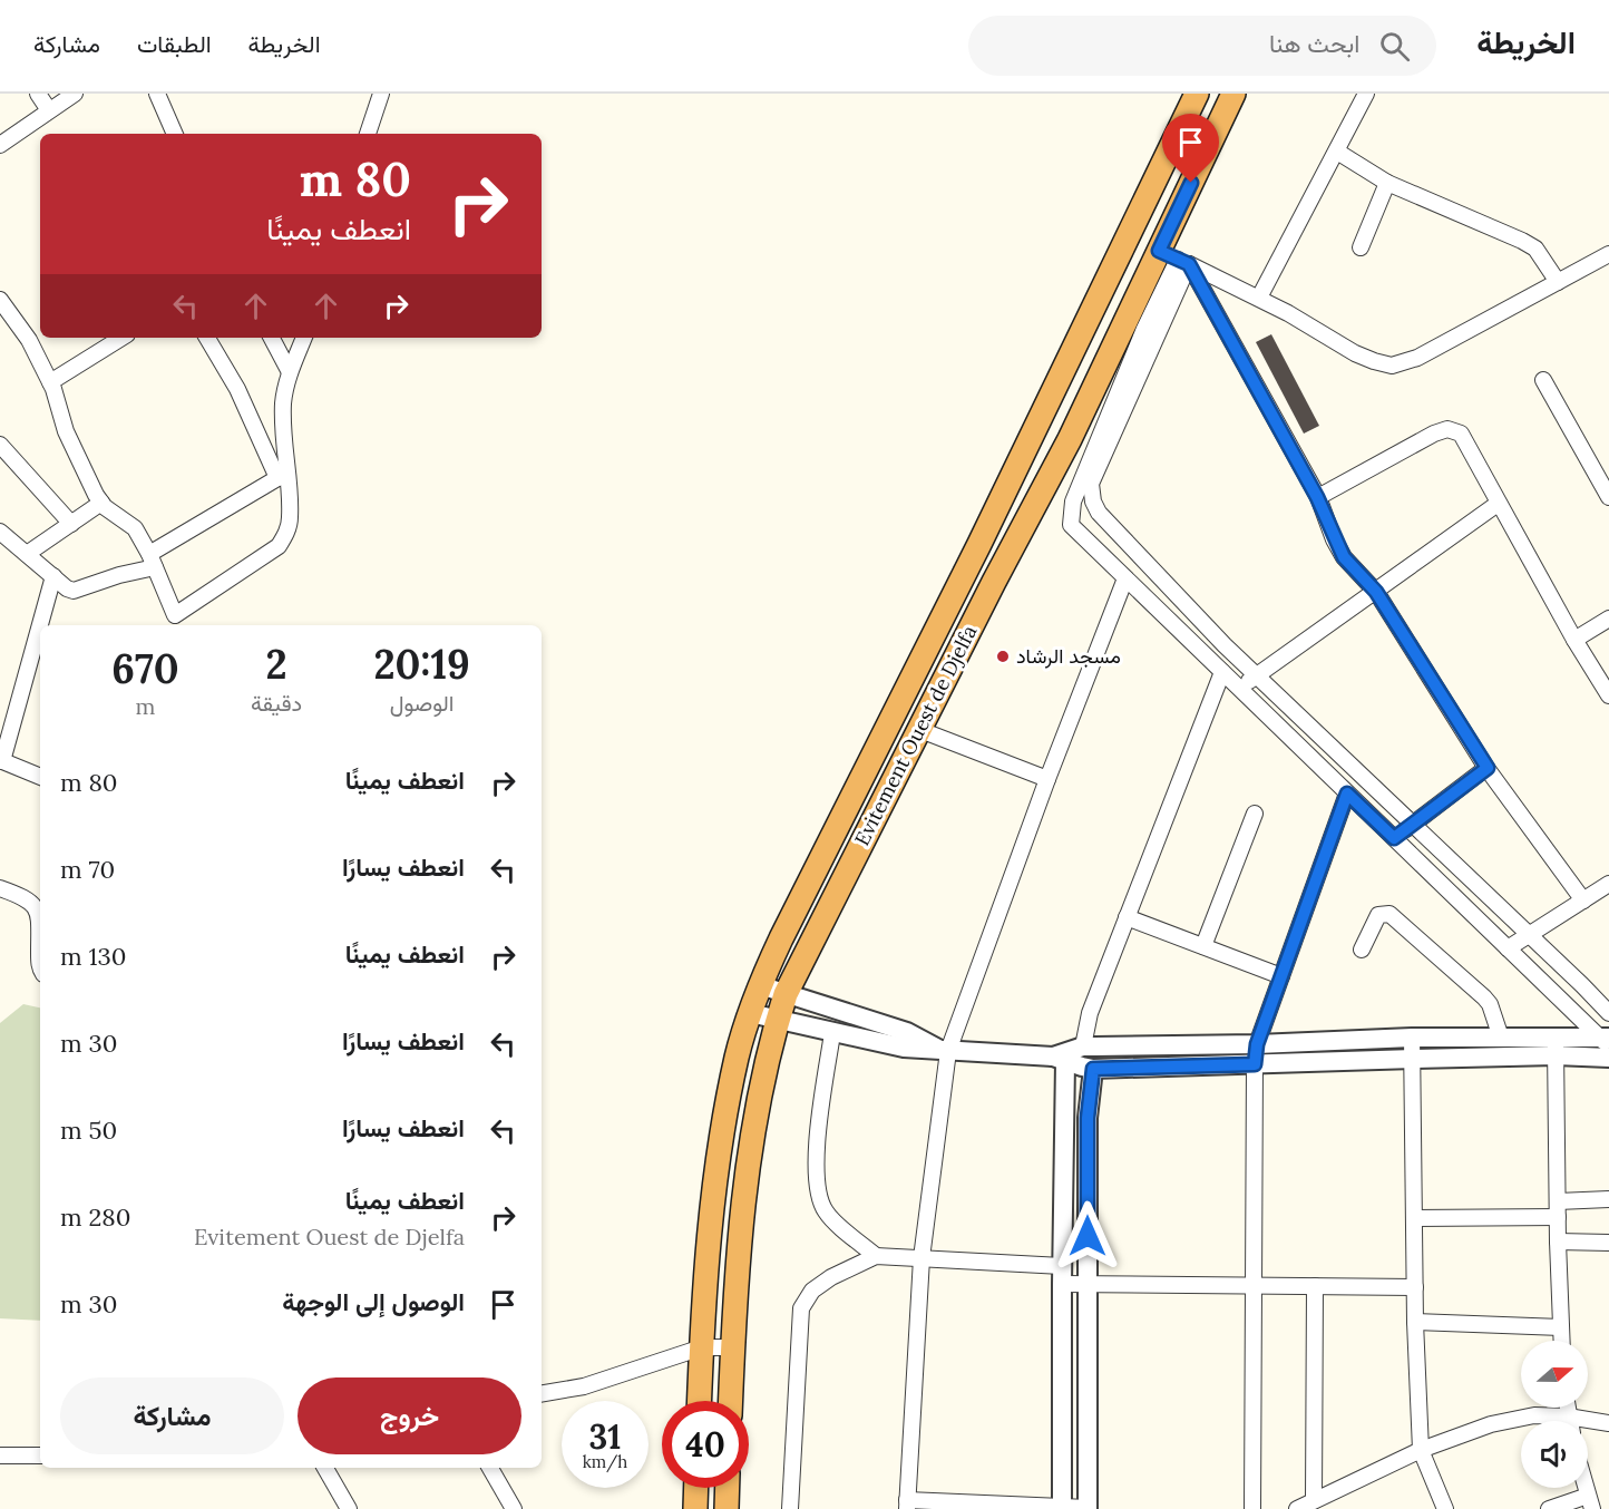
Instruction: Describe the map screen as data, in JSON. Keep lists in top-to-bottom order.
{
  "streets": {
    "highway": ["Evitement Ouest de Djelfa"]
  },
  "places": ["مسجد الرشاد"],
  "north": "right",
  "page": {
    "header": "الخريطة",
    "search": "ابحث هنا",
    "nav": ["الخريطة", "الطبقات", "مشاركة"],
    "turn": ["80 m", "انعطف يمينًا"],
    "eta": [
      "20:19",
      "الوصول",
      "2",
      "دقيقة",
      "670",
      "m"
    ],
    "list": [
      {
        "name": "انعطف يمينًا",
        "value": "80 m"
      },
      {
        "name": "انعطف يسارًا",
        "value": "70 m"
      },
      {
        "name": "انعطف يمينًا",
        "value": "130 m"
      },
      {
        "name": "انعطف يسارًا",
        "value": "30 m"
      },
      {
        "name": "انعطف يسارًا",
        "value": "50 m"
      },
      {
        "name": "انعطف يمينًا",
        "note": "Evitement Ouest de Djelfa",
        "value": "280 m"
      },
      {
        "name": "الوصول إلى الوجهة",
        "value": "30 m"
      }
    ],
    "buttons": ["خروج", "مشاركة"],
    "speed": "31 km/h",
    "limit": "40"
  }
}
